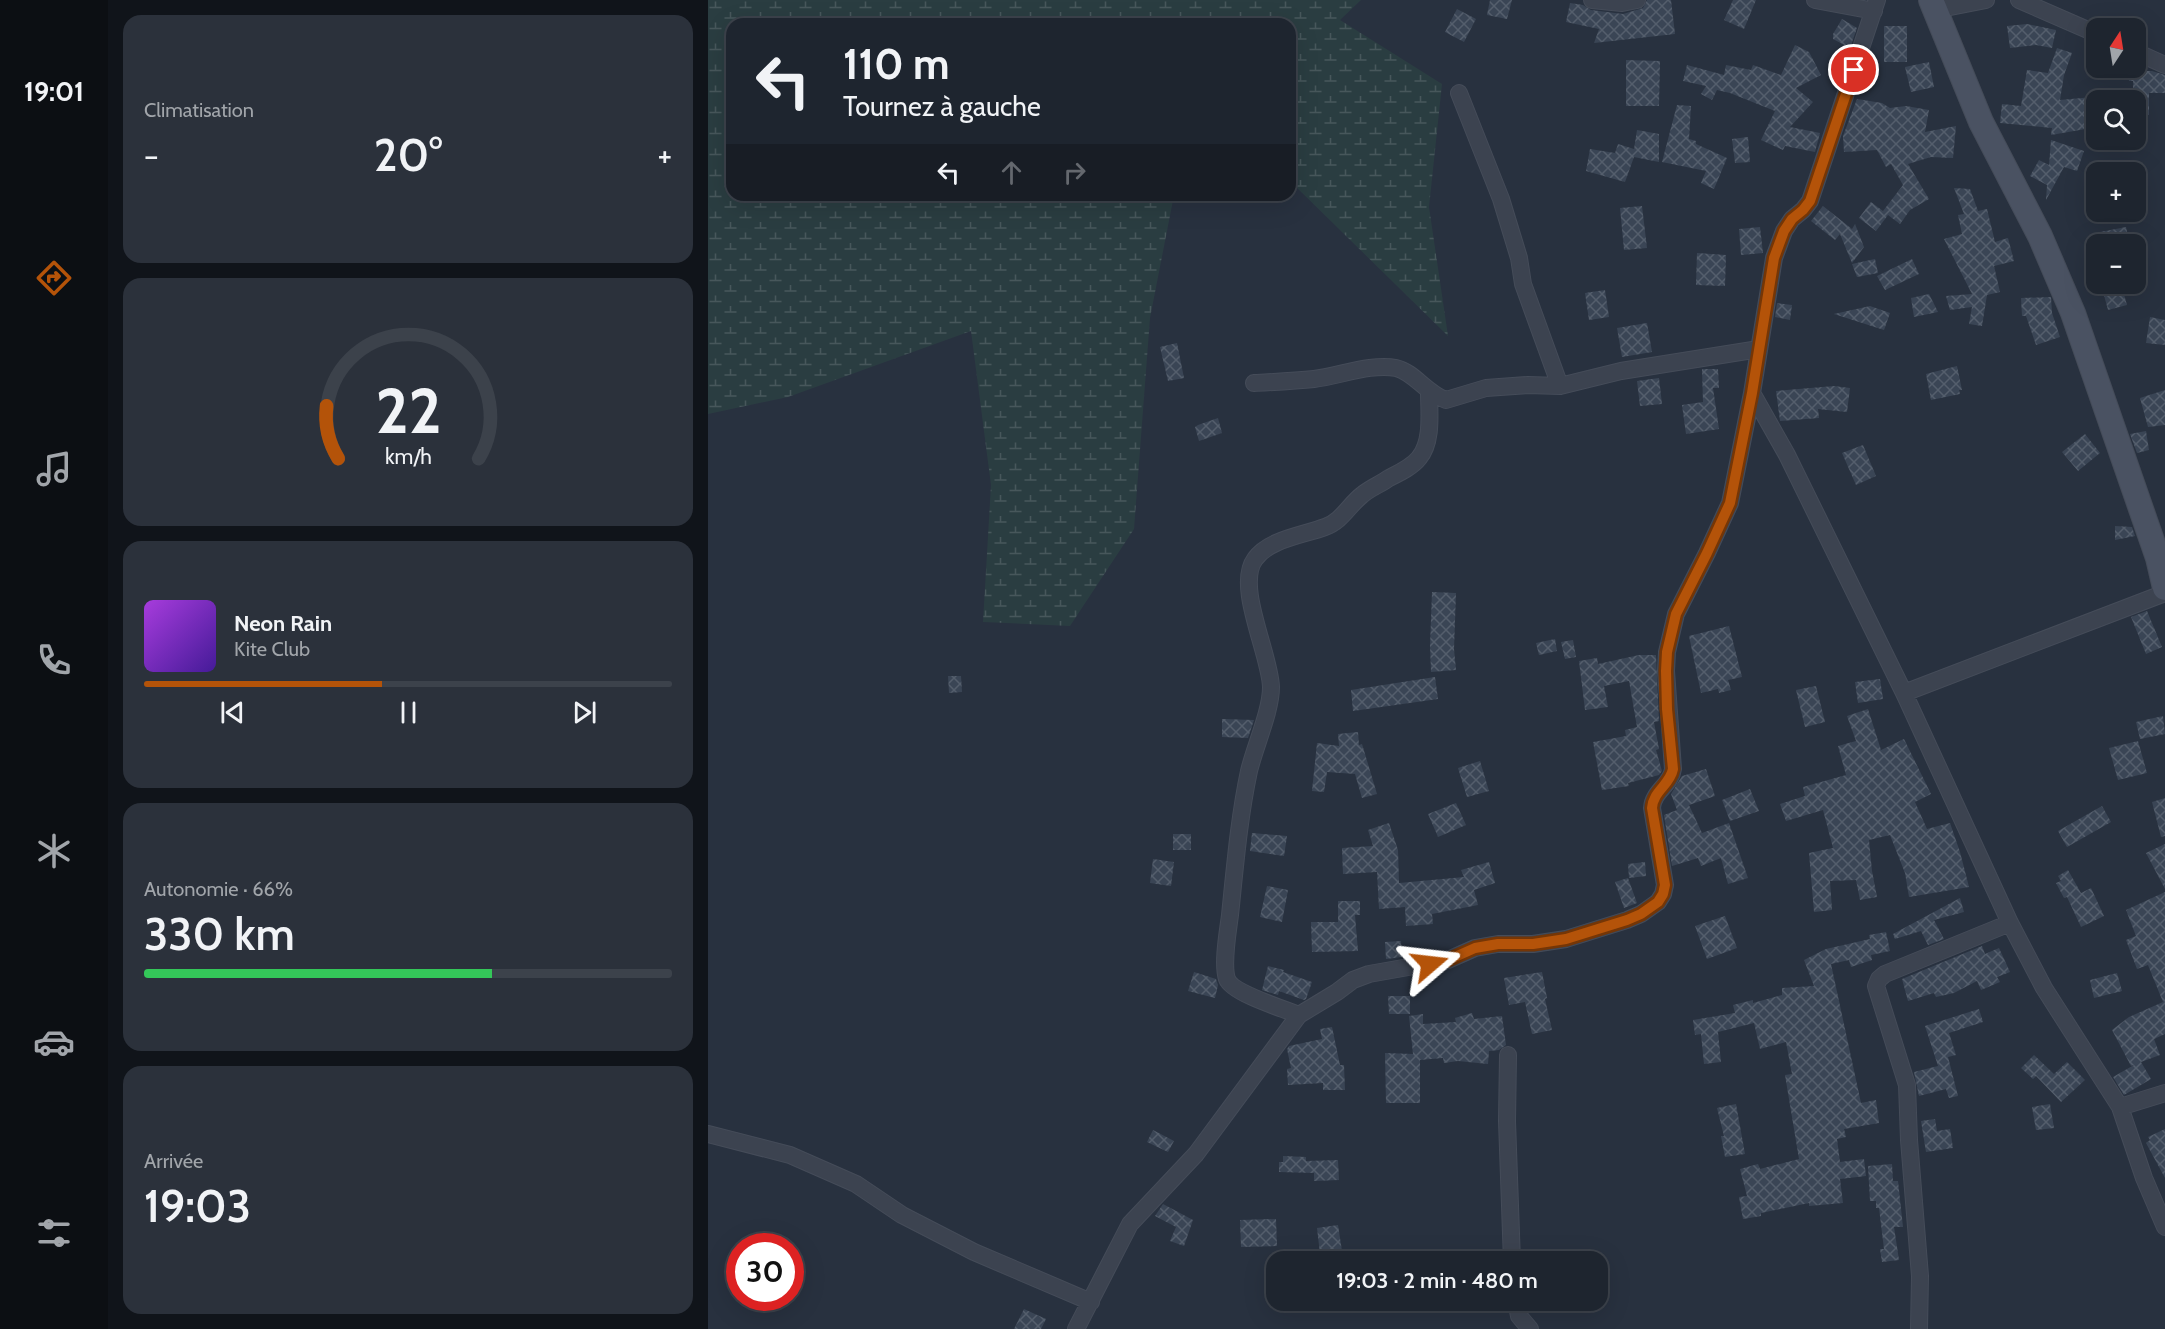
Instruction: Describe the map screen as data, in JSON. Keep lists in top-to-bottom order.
{
  "north": "top",
  "page": {
    "tabs": "19:01",
    "tile": [
      "Climatisation",
      ["Autonomie · 66%", "330 km"],
      ["Arrivée", "19:03"]
    ],
    "map_buttons": ["+", "−"],
    "turn": ["110 m", "Tournez à gauche"],
    "heat": ["−", "20°", "+"],
    "song": ["Neon Rain", "Kite Club"],
    "limit": "30",
    "trip": "19:03 · 2 min · 480 m",
    "gauge": ["22", "km/h"]
  }
}
